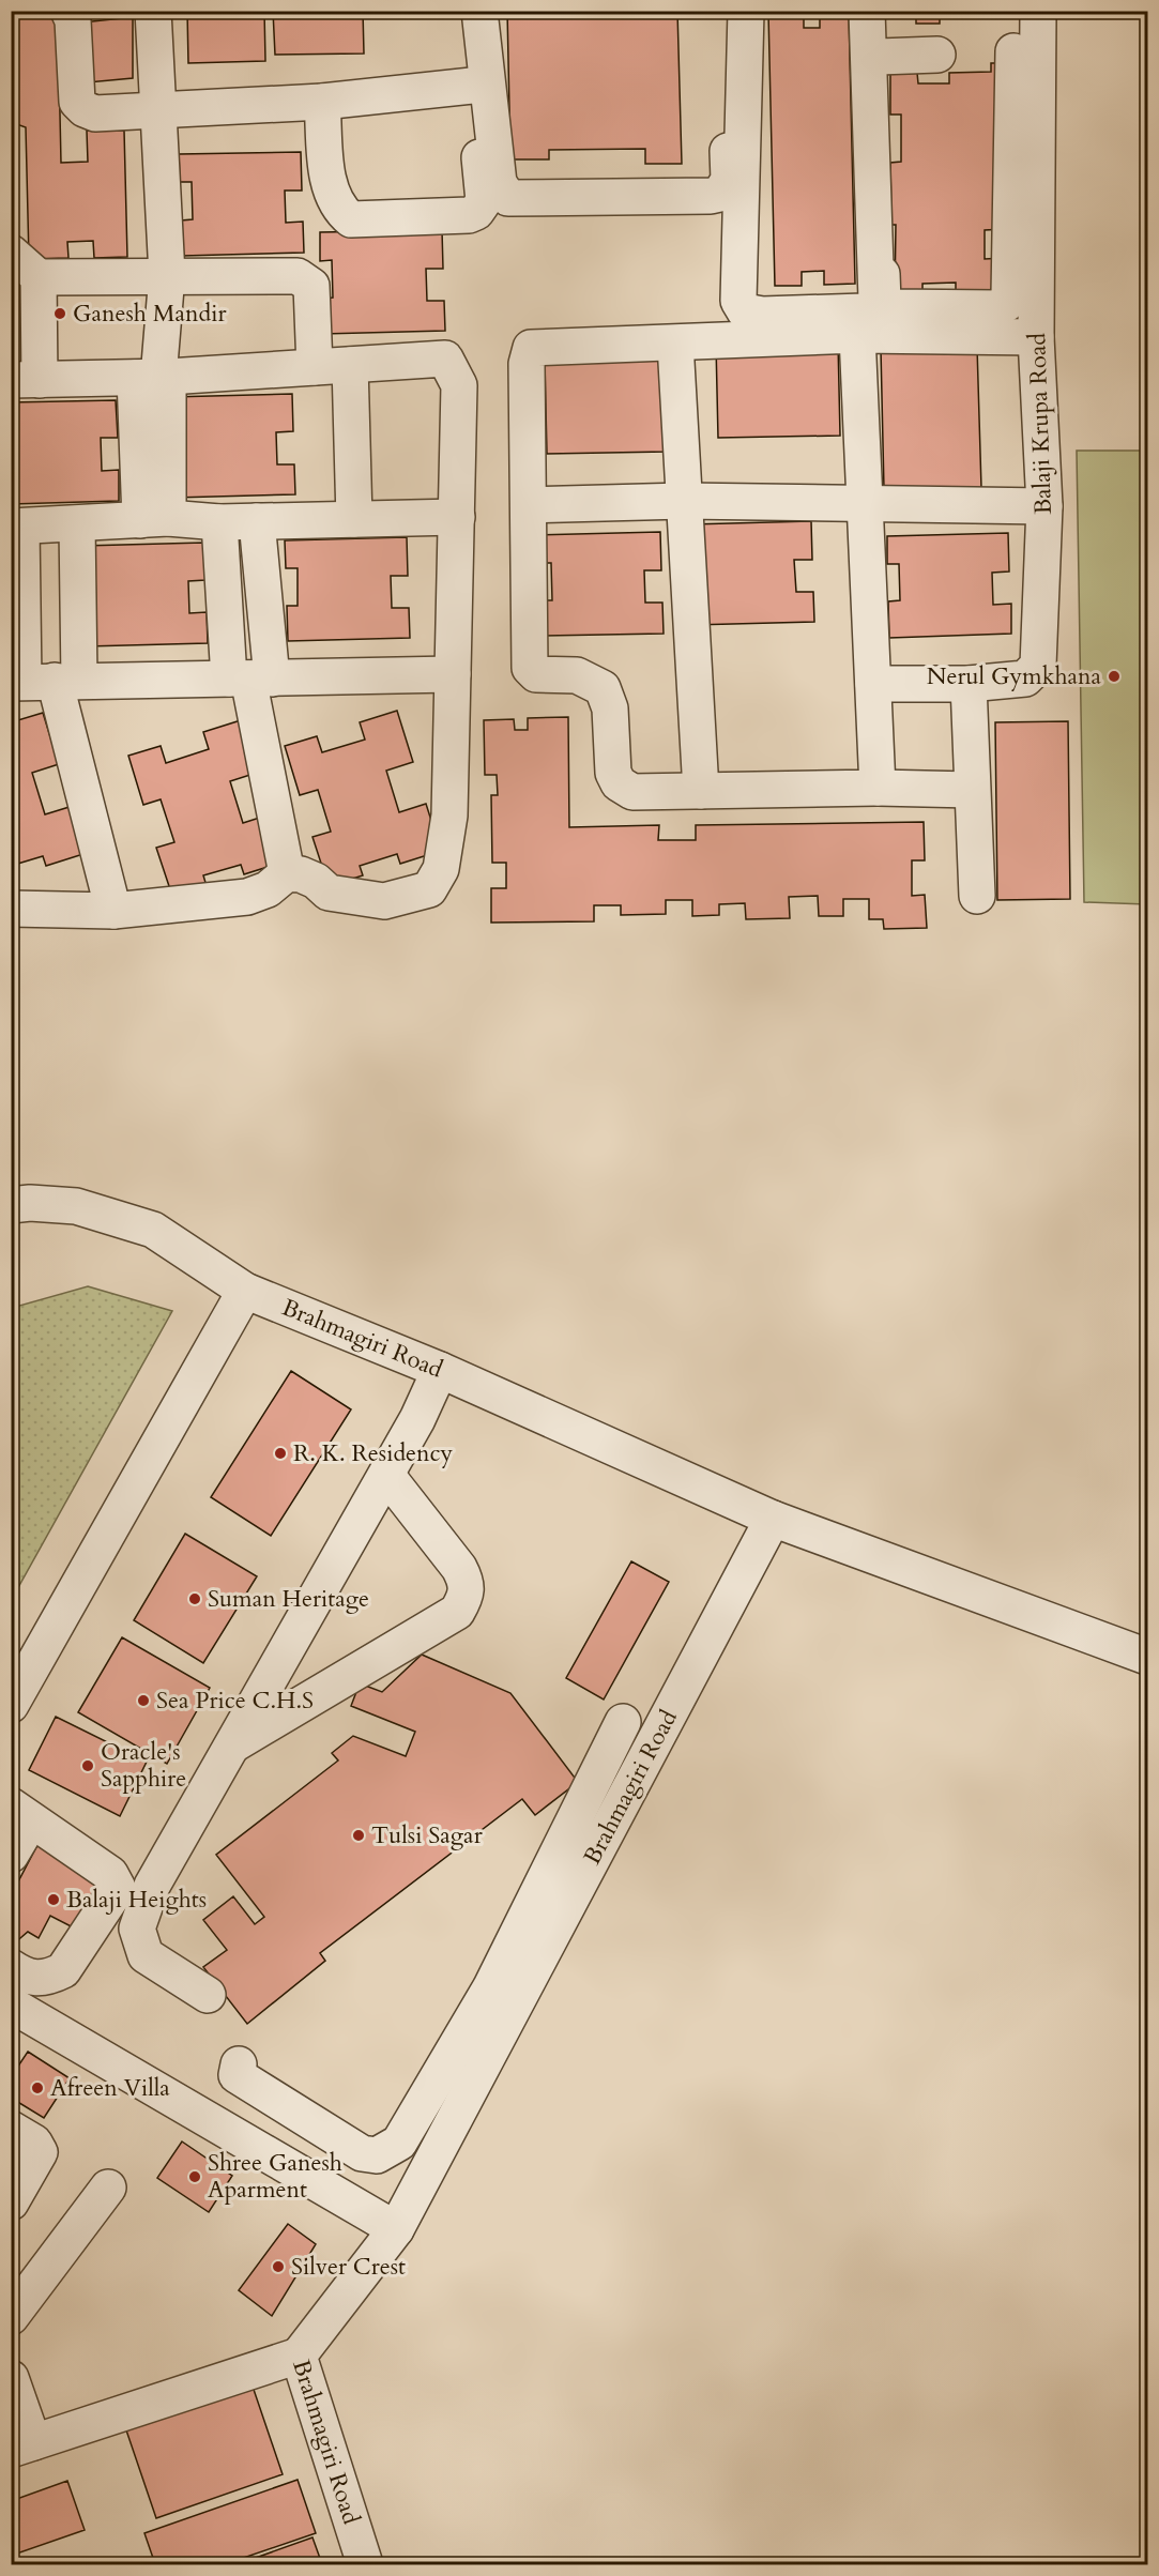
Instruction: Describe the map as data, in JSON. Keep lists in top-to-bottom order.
{
  "streets": {
    "street": ["Balaji Krupa Road", "Brahmagiri Road"]
  },
  "places": [
    "Ganesh Mandir",
    "Nerul Gymkhana",
    "R. K. Residency",
    "Suman Heritage",
    "Sea Price C.H.S",
    "Oracle's Sapphire",
    "Tulsi Sagar",
    "Balaji Heights",
    "Afreen Villa",
    "Shree Ganesh Aparment",
    "Silver Crest"
  ]
}
